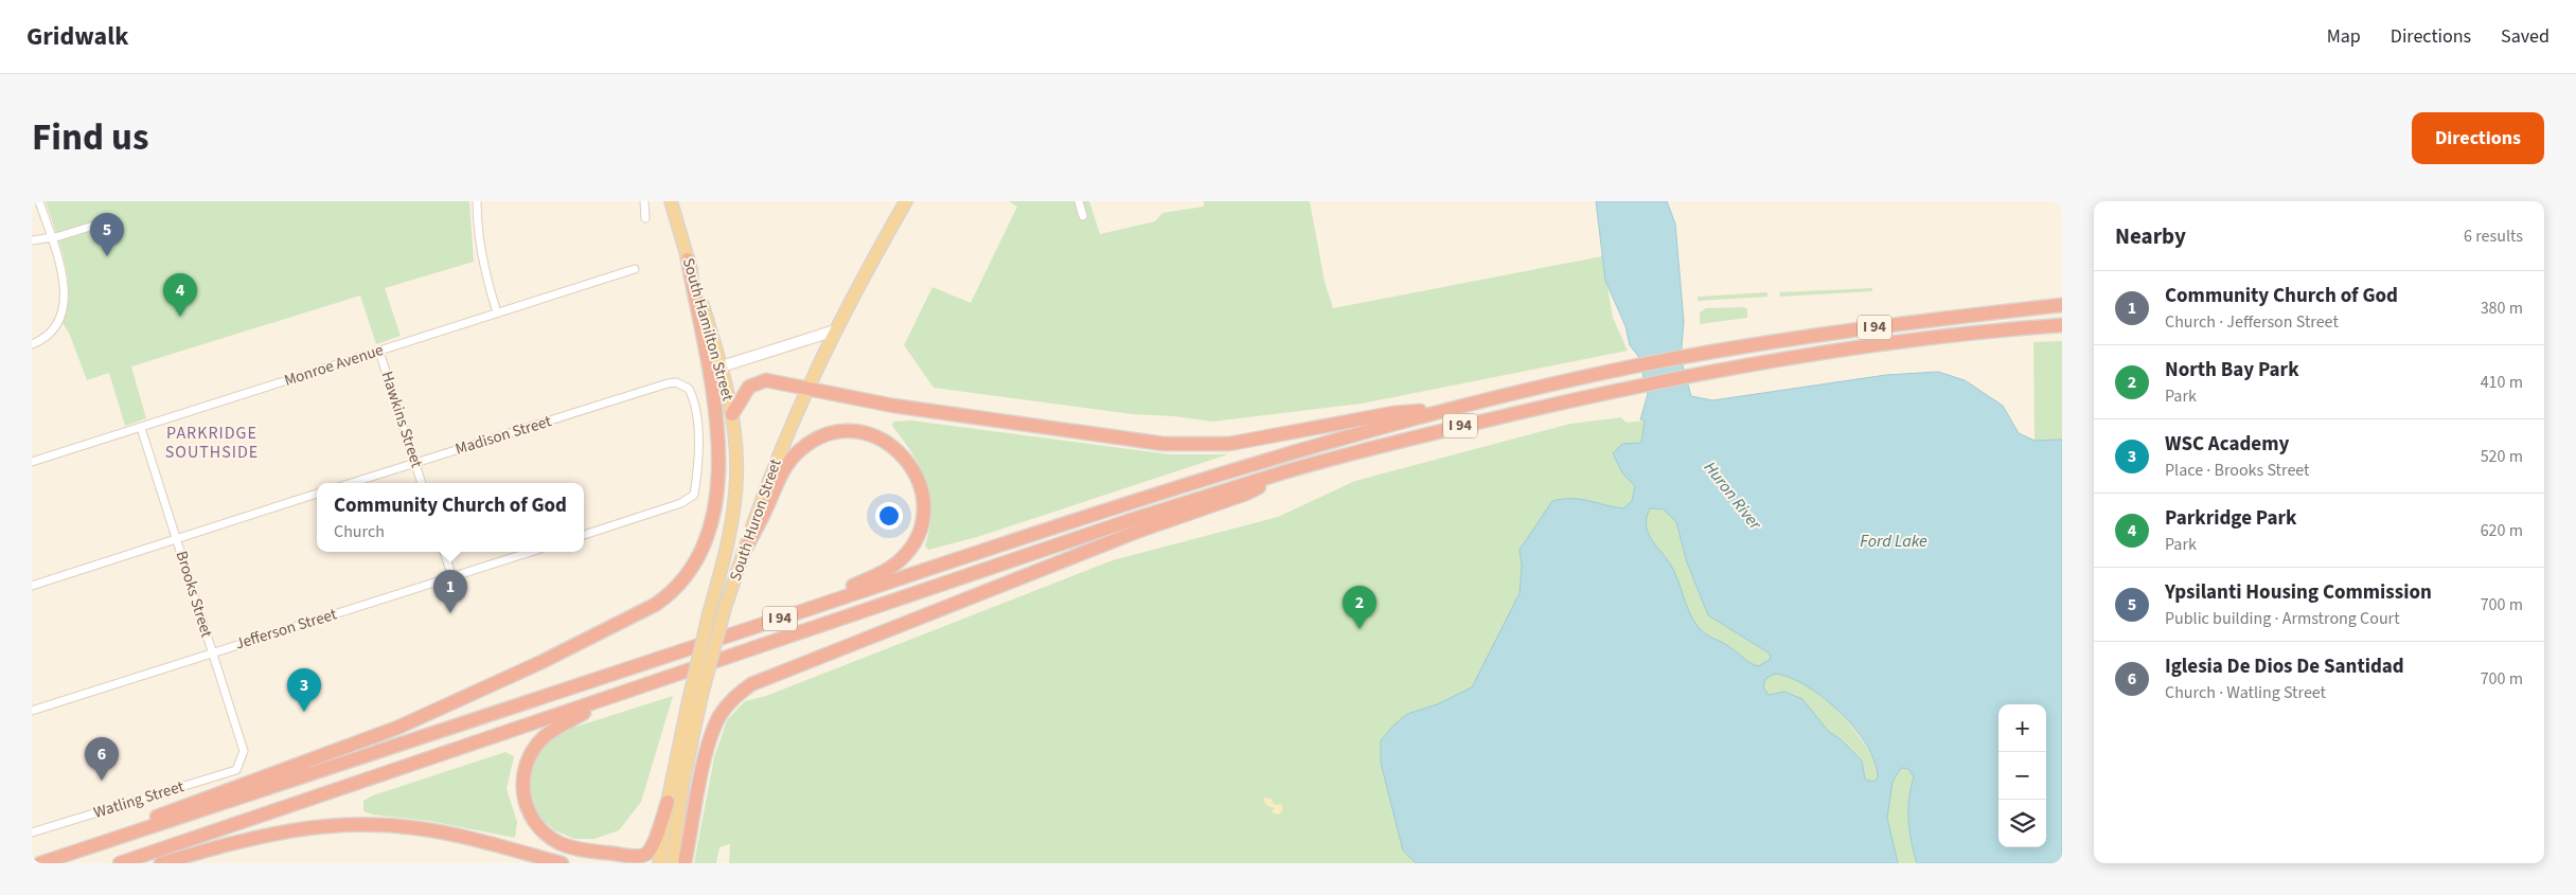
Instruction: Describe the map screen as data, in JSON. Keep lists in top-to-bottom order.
{
  "streets": {
    "highway": ["I 94"],
    "main road": ["South Hamilton Street", "South Huron Street"],
    "street": [
      "Monroe Avenue",
      "Hawkins Street",
      "Madison Street",
      "Brooks Street",
      "Jefferson Street",
      "Watling Street"
    ]
  },
  "crossings": [
    ["South Hamilton Street", "South Huron Street"],
    ["Monroe Avenue", "Hawkins Street"],
    ["Monroe Avenue", "Brooks Street"],
    ["Hawkins Street", "Madison Street"],
    ["Brooks Street", "Jefferson Street"],
    ["Brooks Street", "Watling Street"]
  ],
  "districts": ["PARKRIDGE SOUTHSIDE"],
  "water": ["Huron River", "Ford Lake"],
  "page": {
    "header": "Gridwalk",
    "nav": ["Map", "Directions", "Saved"],
    "title": "Find us",
    "buttons": "Directions",
    "heading": ["Nearby", "6 results"],
    "pins": [
      "5",
      "4",
      "1",
      "2",
      "3",
      "6"
    ],
    "list": [
      {
        "mark": "1",
        "name": "Community Church of God",
        "note": "Church · Jefferson Street",
        "value": "380 m"
      },
      {
        "mark": "2",
        "name": "North Bay Park",
        "note": "Park",
        "value": "410 m"
      },
      {
        "mark": "3",
        "name": "WSC Academy",
        "note": "Place · Brooks Street",
        "value": "520 m"
      },
      {
        "mark": "4",
        "name": "Parkridge Park",
        "note": "Park",
        "value": "620 m"
      },
      {
        "mark": "5",
        "name": "Ypsilanti Housing Commission",
        "note": "Public building · Armstrong Court",
        "value": "700 m"
      },
      {
        "mark": "6",
        "name": "Iglesia De Dios De Santidad",
        "note": "Church · Watling Street",
        "value": "700 m"
      }
    ],
    "popup": ["Community Church of God", "Church"],
    "map_buttons": ["+", "−"]
  }
}
